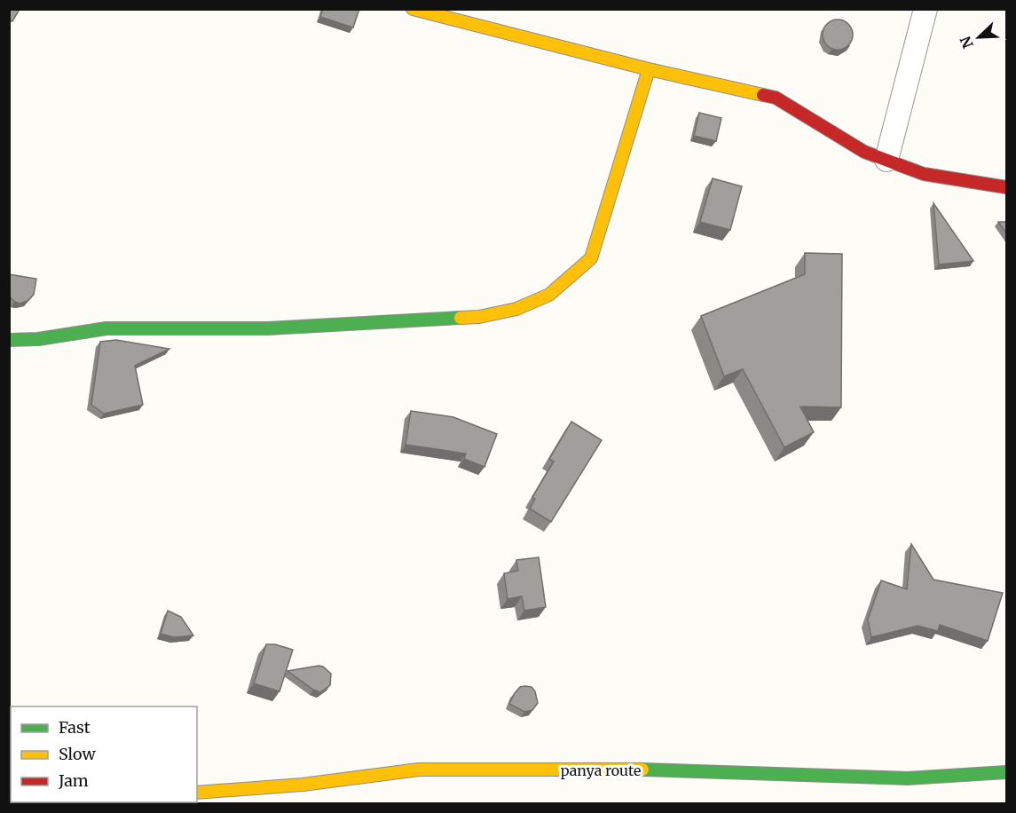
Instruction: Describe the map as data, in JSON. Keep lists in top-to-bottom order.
{
  "streets": {
    "street": ["panya route"]
  },
  "legend": ["Fast", "Slow", "Jam"],
  "north": "bottom left"
}
